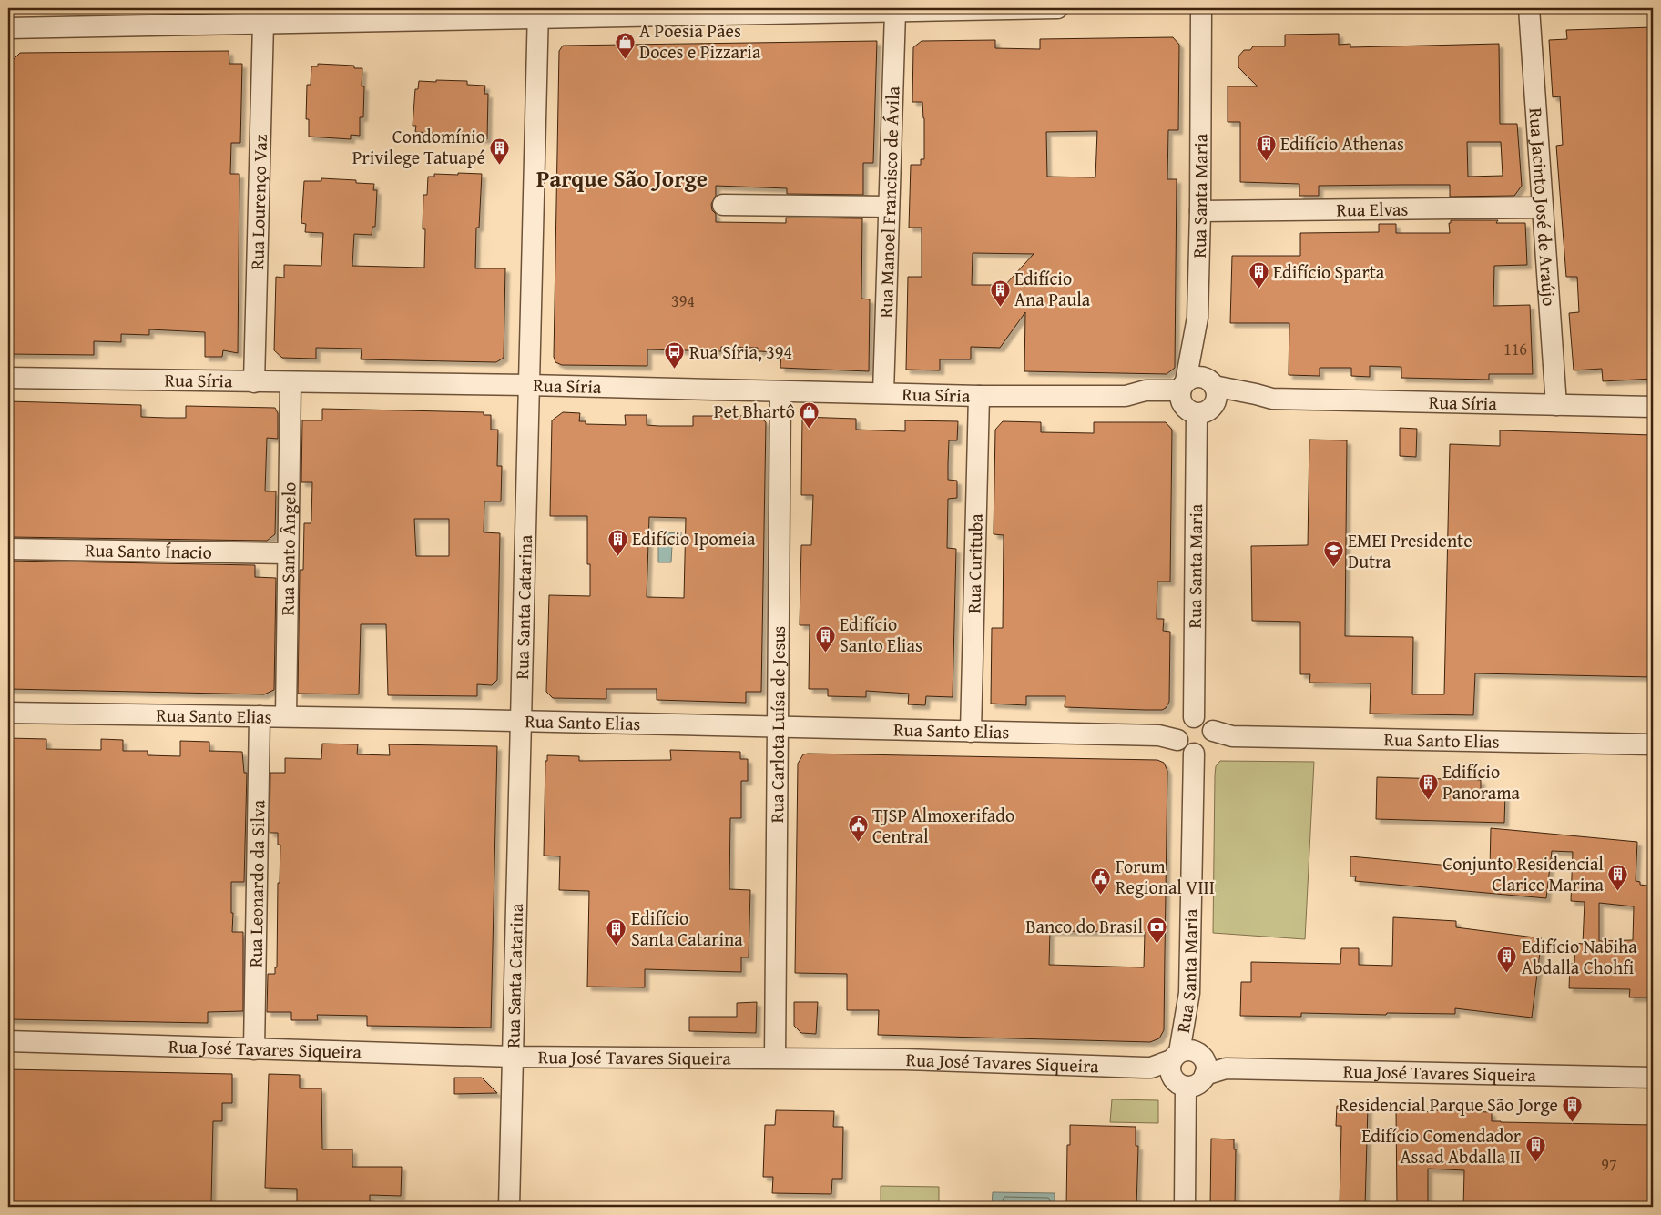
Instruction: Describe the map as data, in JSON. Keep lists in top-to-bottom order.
{
  "streets": {
    "street": [
      "Rua Santa Maria",
      "Rua Lourenço Vaz",
      "Rua Manoel Francisco de Ávila",
      "Rua Jacinto José de Araújo",
      "Rua Elvas",
      "Rua Síria",
      "Rua Santo Ângelo",
      "Rua Santo Ínacio",
      "Rua Curituba",
      "Rua Santa Catarina",
      "Rua Santo Elias",
      "Rua Carlota Luísa de Jesus",
      "Rua Leonardo da Silva",
      "Rua José Tavares Siqueira"
    ]
  },
  "crossings": [
    ["Rua Santa Maria", "Rua Elvas"],
    ["Rua Santa Maria", "Rua Síria"],
    ["Rua Santa Maria", "Rua Santo Elias"],
    ["Rua Santa Maria", "Rua José Tavares Siqueira"],
    ["Rua Lourenço Vaz", "Rua Síria"],
    ["Rua Manoel Francisco de Ávila", "Rua Síria"],
    ["Rua Jacinto José de Araújo", "Rua Elvas"],
    ["Rua Jacinto José de Araújo", "Rua Síria"],
    ["Rua Síria", "Rua Santo Ângelo"],
    ["Rua Síria", "Rua Curituba"],
    ["Rua Síria", "Rua Santa Catarina"],
    ["Rua Síria", "Rua Carlota Luísa de Jesus"],
    ["Rua Santo Ângelo", "Rua Santo Ínacio"],
    ["Rua Santo Ângelo", "Rua Santo Elias"],
    ["Rua Curituba", "Rua Santo Elias"],
    ["Rua Santa Catarina", "Rua Santo Elias"],
    ["Rua Santa Catarina", "Rua José Tavares Siqueira"],
    ["Rua Santo Elias", "Rua Carlota Luísa de Jesus"],
    ["Rua Santo Elias", "Rua Leonardo da Silva"],
    ["Rua Carlota Luísa de Jesus", "Rua José Tavares Siqueira"],
    ["Rua Leonardo da Silva", "Rua José Tavares Siqueira"]
  ],
  "districts": ["Parque São Jorge"],
  "places": {
    "shop": ["A Poesia Pães Doces e Pizzaria", "Pet Bhartô"],
    "building": [
      "Edifício Athenas",
      "Condomínio Privilege Tatuapé",
      "Edifício Sparta",
      "Edifício Ana Paula",
      "Edifício Ipomeia",
      "Edifício Santo Elias",
      "Edifício Panorama",
      "Conjunto Residencial Clarice Marina",
      "Edifício Santa Catarina",
      "Edifício Nabiha Abdalla Chohfi",
      "Residencial Parque São Jorge",
      "Edifício Comendador Assad Abdalla II"
    ],
    "bus stop": ["Rua Síria, 394"],
    "school or university": ["EMEI Presidente Dutra"],
    "public building": ["TJSP Almoxerifado Central", "Forum Regional VIII"],
    "bank": ["Banco do Brasil"]
  },
  "house_numbers": ["394", "116", "97"]
}
